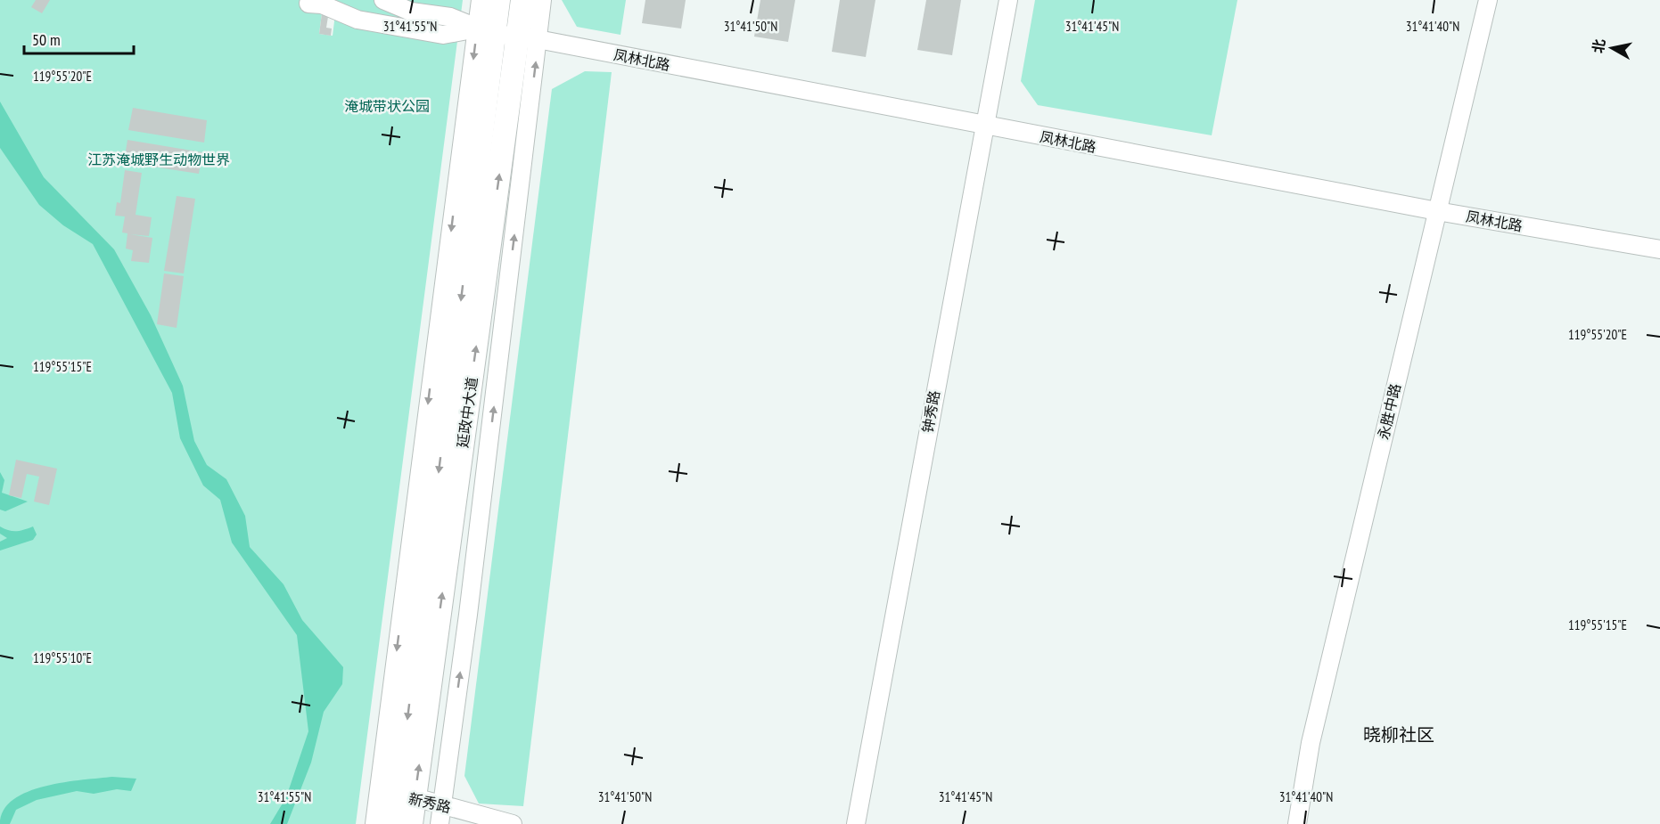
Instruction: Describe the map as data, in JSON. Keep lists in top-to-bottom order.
{
  "streets": {
    "main road": ["延政中大道"],
    "street": [
      "凤林北路",
      "钟秀路",
      "永胜中路",
      "新秀路"
    ]
  },
  "crossings": [
    ["凤林北路", "钟秀路"],
    ["凤林北路", "永胜中路"],
    ["凤林北路", "延政中大道"],
    ["延政中大道", "新秀路"]
  ],
  "districts": ["晓柳社区"],
  "parks": ["淹城带状公园", "江苏淹城野生动物世界"],
  "scale_bar": "50 m",
  "north": "left",
  "coordinates": [
    "31°41'55\"N",
    "31°41'50\"N",
    "31°41'45\"N",
    "31°41'40\"N",
    "119°55'20\"E",
    "119°55'15\"E",
    "119°55'10\"E"
  ]
}
